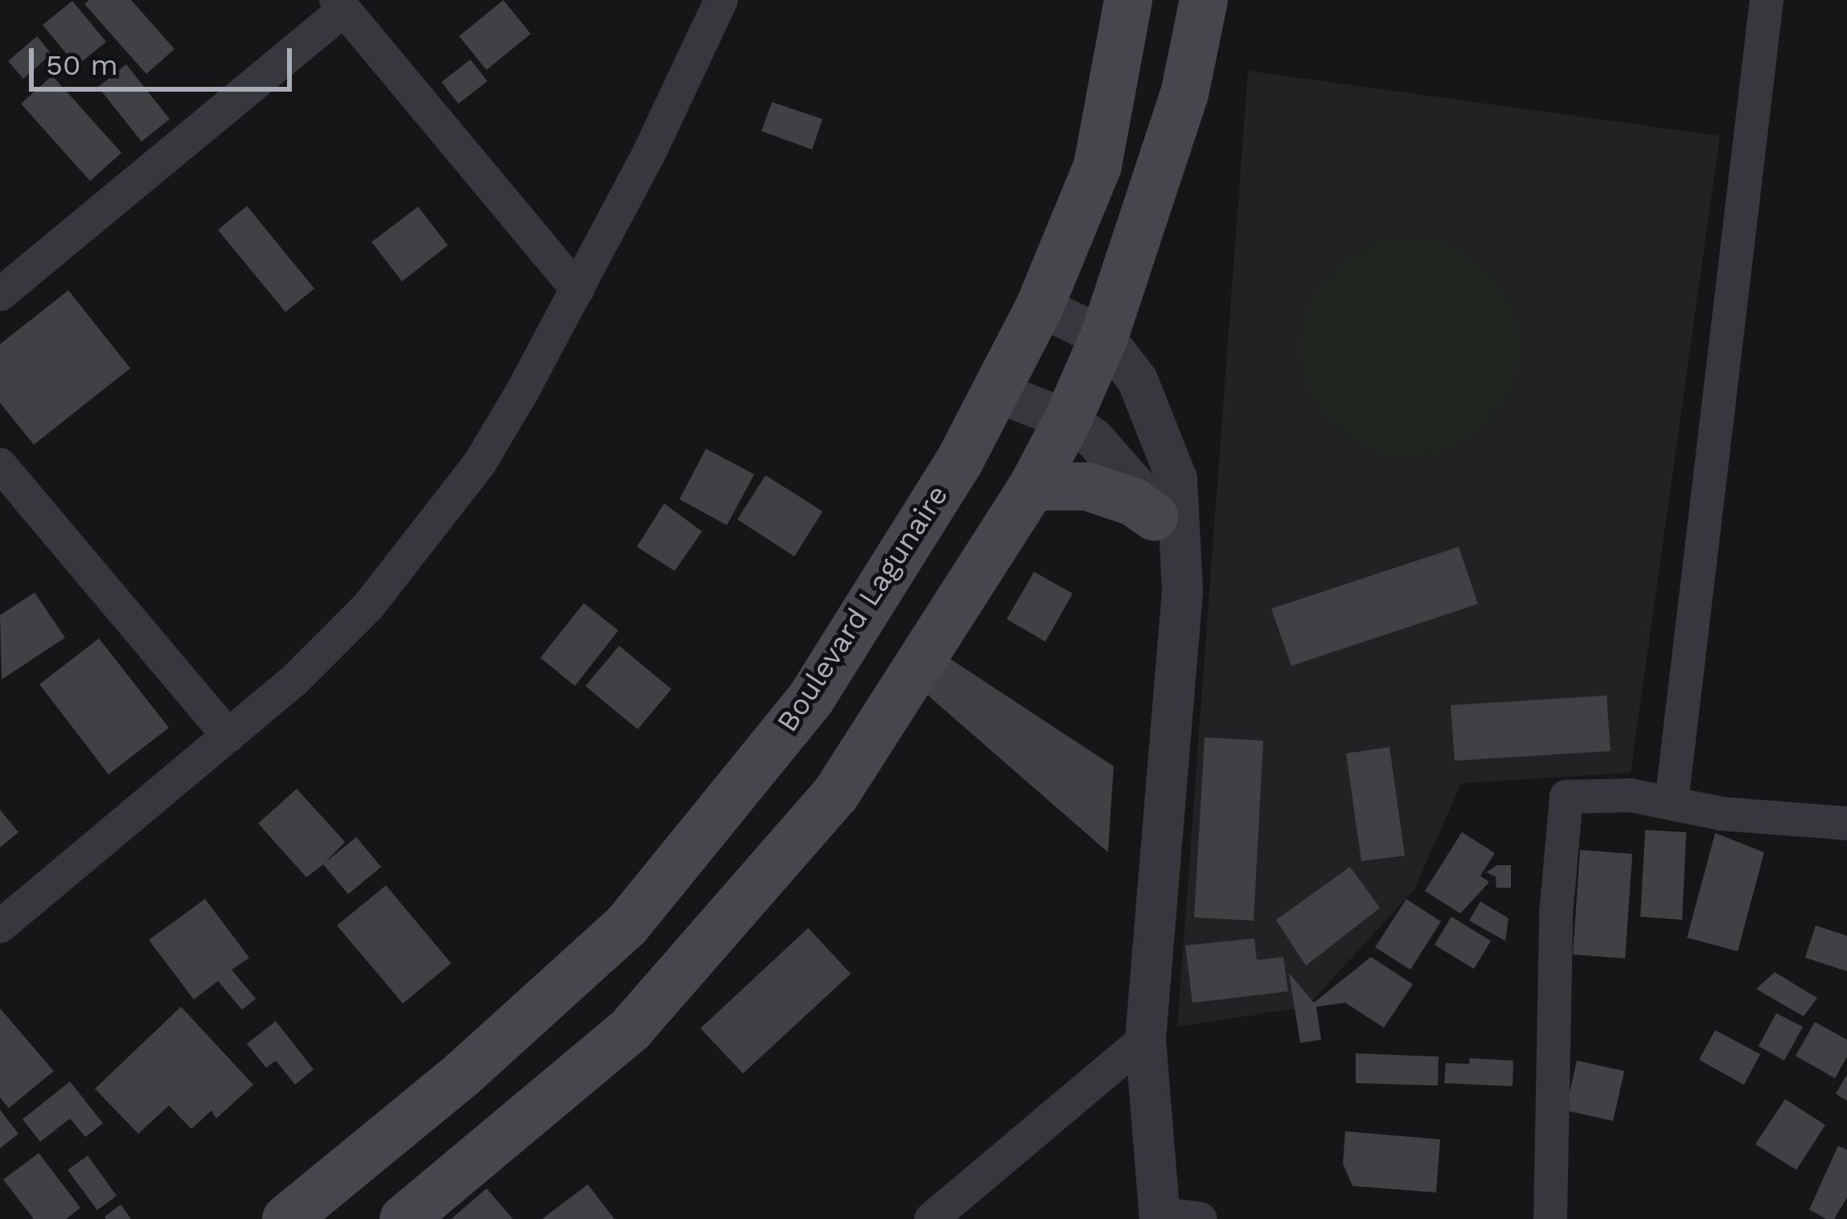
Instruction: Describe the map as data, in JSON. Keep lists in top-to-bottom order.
{
  "streets": {
    "main road": ["Boulevard Lagunaire"]
  },
  "scale_bar": "50 m"
}
